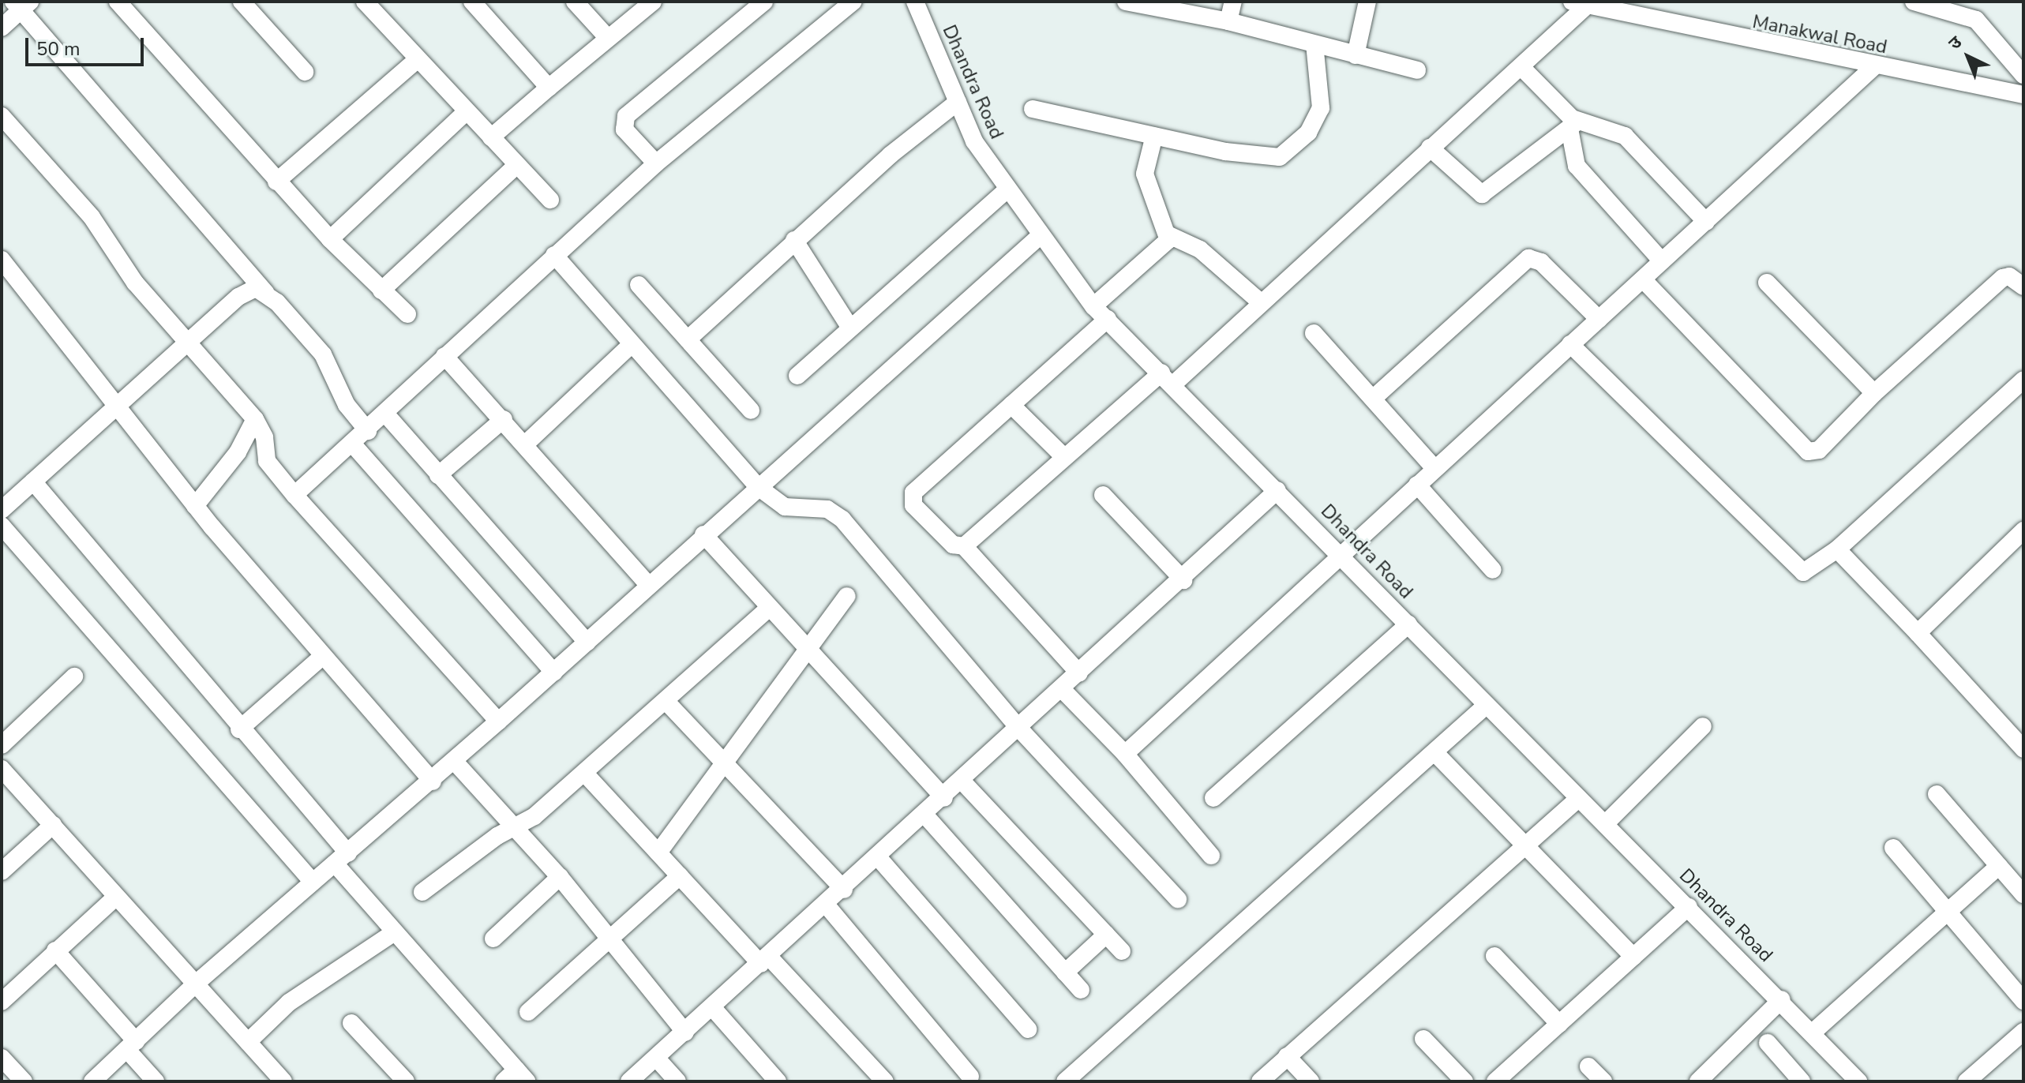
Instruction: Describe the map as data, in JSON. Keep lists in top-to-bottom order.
{
  "streets": {
    "street": ["Manakwal Road", "Dhandra Road"]
  },
  "scale_bar": "50 m",
  "north": "top left"
}
